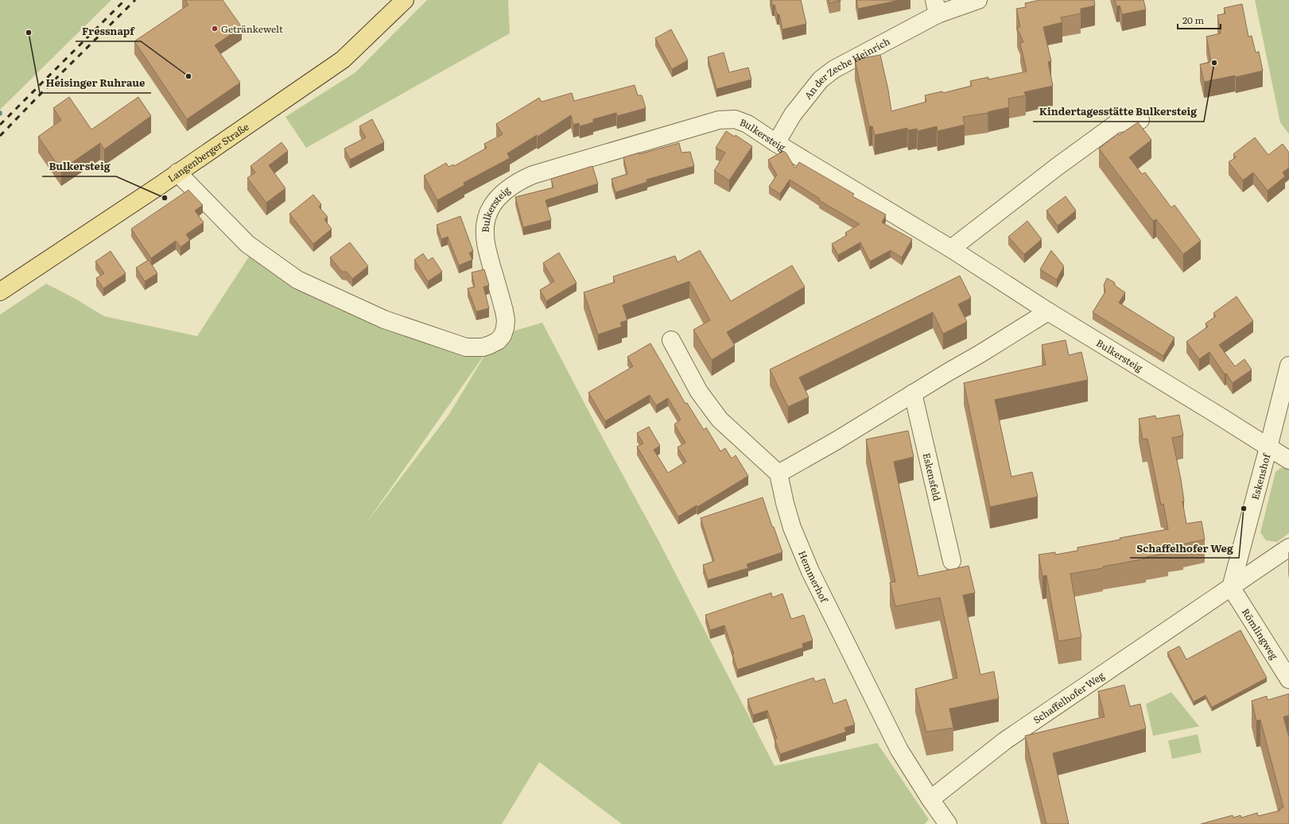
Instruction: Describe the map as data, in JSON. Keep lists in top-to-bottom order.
{
  "streets": {
    "main road": ["Langenberger Straße"],
    "street": [
      "An der Zeche Heinrich",
      "Bulkersteig",
      "Eskenshof",
      "Eskensfeld",
      "Hemmerhof",
      "Römlingweg",
      "Schaffelhofer Weg"
    ]
  },
  "crossings": [
    ["An der Zeche Heinrich", "Bulkersteig"],
    ["Bulkersteig", "Langenberger Straße"],
    ["Bulkersteig", "Eskenshof"],
    ["Eskenshof", "Römlingweg"],
    ["Eskenshof", "Schaffelhofer Weg"],
    ["Hemmerhof", "Schaffelhofer Weg"],
    ["Römlingweg", "Schaffelhofer Weg"]
  ],
  "places": [
    "Getränkewelt",
    "Heisinger Ruhraue",
    "Kindertagesstätte Bulkersteig",
    "Fressnapf",
    "Bulkersteig",
    "Schaffelhofer Weg"
  ],
  "scale_bar": "20 m"
}
